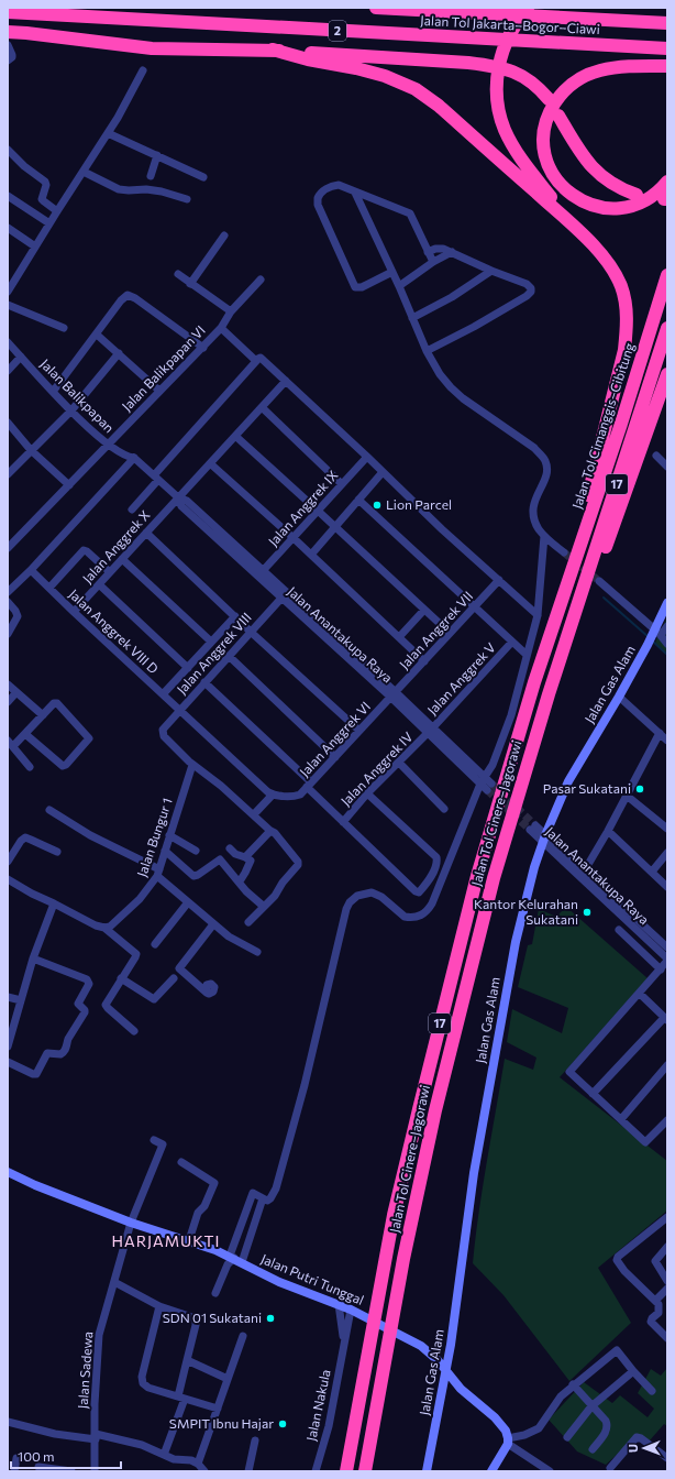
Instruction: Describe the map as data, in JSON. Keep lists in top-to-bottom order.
{
  "streets": {
    "highway": [
      "Jalan Tol Jakarta–Bogor–Ciawi",
      "2",
      "Jalan Tol Cimanggis–Cibitung",
      "17",
      "Jalan Tol Cinere–Jagorawi"
    ],
    "street": [
      "Jalan Balikpapan VI",
      "Jalan Balikpapan",
      "Jalan Anggrek IX",
      "Jalan Anggrek X",
      "Jalan Anggrek VII",
      "Jalan Anggrek VIII D",
      "Jalan Anantakupa Raya",
      "Jalan Anggrek VIII",
      "Jalan Anggrek V",
      "Jalan Gas Alam",
      "Jalan Anggrek VI",
      "Jalan Anggrek IV",
      "Jalan Bungur 1",
      "Jalan Putri Tunggal",
      "Jalan Sadewa",
      "Jalan Nakula"
    ]
  },
  "crossings": [
    ["Jalan Balikpapan VI", "Jalan Balikpapan"],
    ["Jalan Balikpapan", "Jalan Anantakupa Raya"],
    ["Jalan Tol Cimanggis–Cibitung", "Jalan Tol Cinere–Jagorawi"],
    ["Jalan Anggrek IX", "Jalan Anantakupa Raya"],
    ["Jalan Anggrek X", "Jalan Anggrek VIII D"],
    ["Jalan Anggrek X", "Jalan Anantakupa Raya"],
    ["Jalan Anggrek VII", "Jalan Anantakupa Raya"],
    ["Jalan Anggrek VII", "Jalan Anggrek VI"],
    ["Jalan Anggrek VIII D", "Jalan Anggrek VIII"],
    ["Jalan Anggrek VIII D", "Jalan Anggrek VI"],
    ["Jalan Anantakupa Raya", "Jalan Anggrek VIII"],
    ["Jalan Anantakupa Raya", "Jalan Anggrek V"],
    ["Jalan Anantakupa Raya", "Jalan Gas Alam"],
    ["Jalan Anantakupa Raya", "Jalan Anggrek VI"],
    ["Jalan Anantakupa Raya", "Jalan Anggrek IV"],
    ["Jalan Anggrek VIII", "Jalan Bungur 1"],
    ["Jalan Anggrek V", "Jalan Anggrek IV"],
    ["Jalan Gas Alam", "Jalan Putri Tunggal"],
    ["Jalan Putri Tunggal", "Jalan Sadewa"],
    ["Jalan Putri Tunggal", "Jalan Nakula"]
  ],
  "districts": ["HARJAMUKTI"],
  "places": [
    "Lion Parcel",
    "Pasar Sukatani",
    "Kantor Kelurahan Sukatani",
    "SDN 01 Sukatani",
    "SMPIT Ibnu Hajar"
  ],
  "scale_bar": "100 m",
  "north": "left"
}
